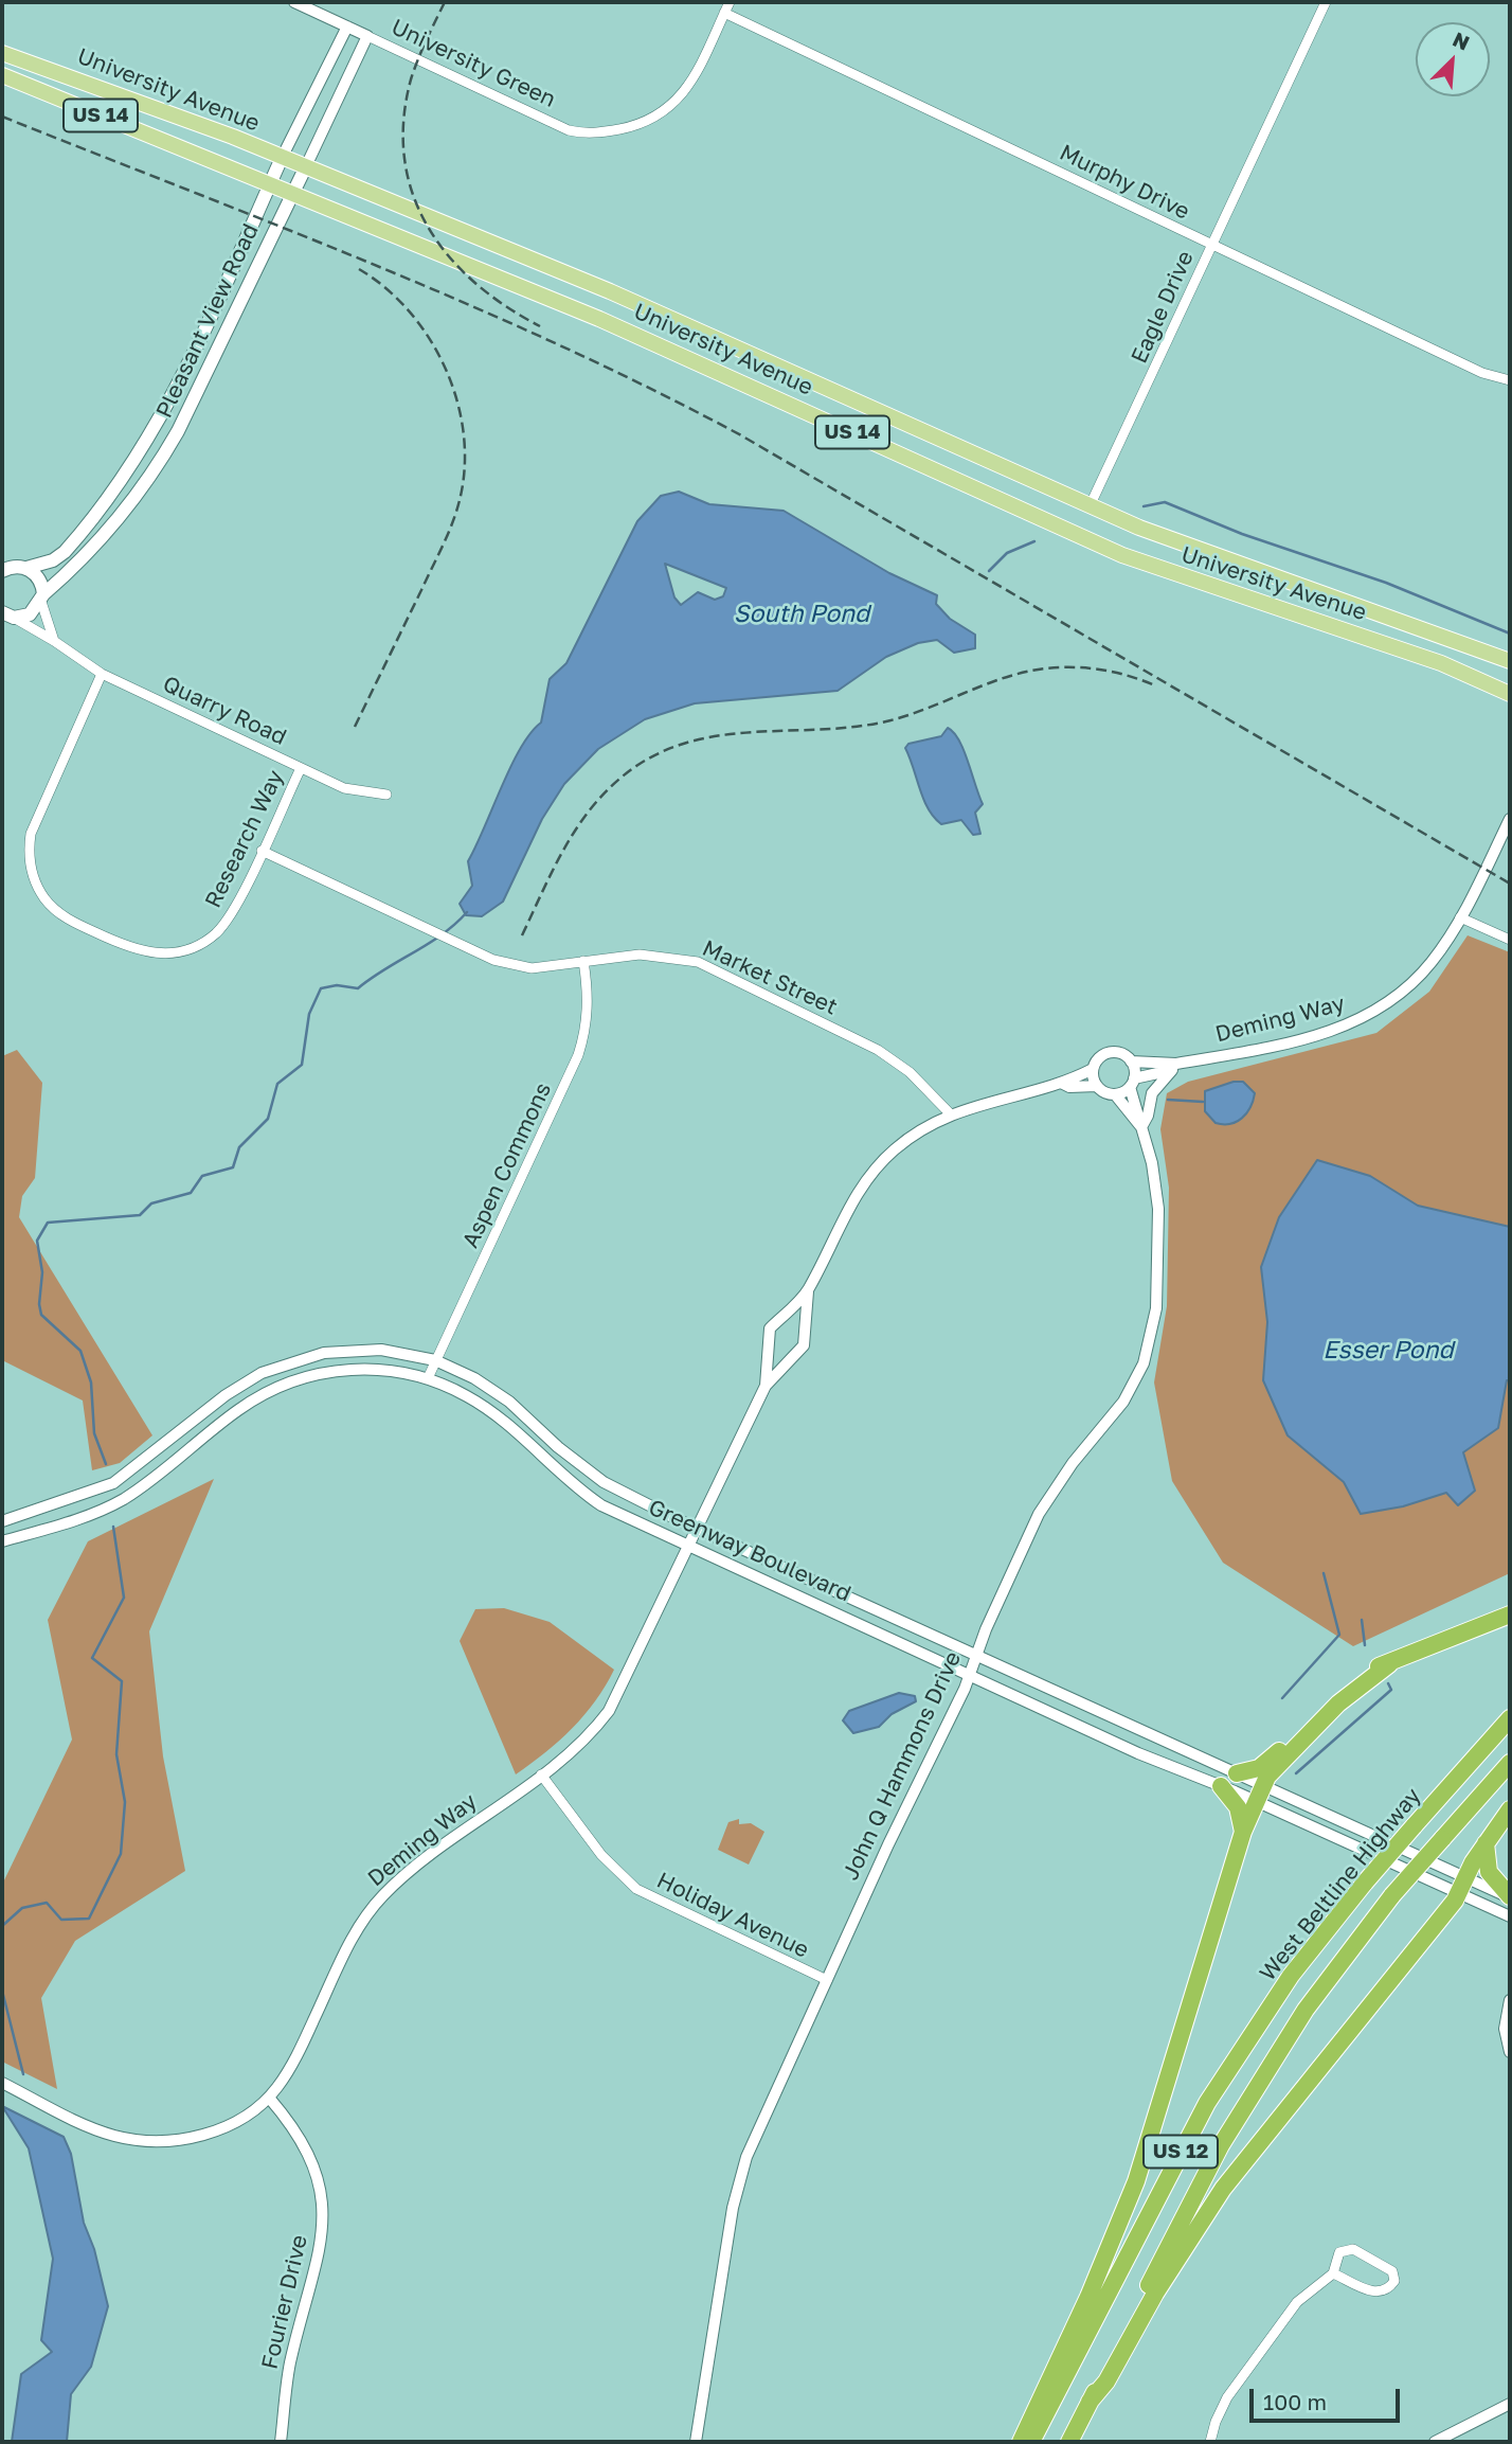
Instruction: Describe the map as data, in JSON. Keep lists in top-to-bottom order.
{
  "streets": {
    "highway": ["West Beltline Highway", "US 12"],
    "main road": ["University Avenue", "US 14", "Pleasant View Road"],
    "street": [
      "University Green",
      "Murphy Drive",
      "Eagle Drive",
      "Quarry Road",
      "Research Way",
      "Market Street",
      "Deming Way",
      "Aspen Commons",
      "Greenway Boulevard",
      "John Q Hammons Drive",
      "Holiday Avenue",
      "Fourier Drive"
    ]
  },
  "crossings": [
    ["University Green", "Murphy Drive"],
    ["University Green", "Pleasant View Road"],
    ["University Avenue", "Eagle Drive"],
    ["University Avenue", "Pleasant View Road"],
    ["Murphy Drive", "Eagle Drive"],
    ["Pleasant View Road", "Quarry Road"],
    ["Quarry Road", "Research Way"],
    ["Research Way", "Market Street"],
    ["Market Street", "Deming Way"],
    ["Market Street", "Aspen Commons"],
    ["Deming Way", "Greenway Boulevard"],
    ["Deming Way", "John Q Hammons Drive"],
    ["Deming Way", "Holiday Avenue"],
    ["Deming Way", "Fourier Drive"],
    ["Aspen Commons", "Greenway Boulevard"],
    ["Greenway Boulevard", "John Q Hammons Drive"],
    ["John Q Hammons Drive", "Holiday Avenue"]
  ],
  "water": ["South Pond", "Esser Pond"],
  "scale_bar": "100 m",
  "north": "top right"
}
